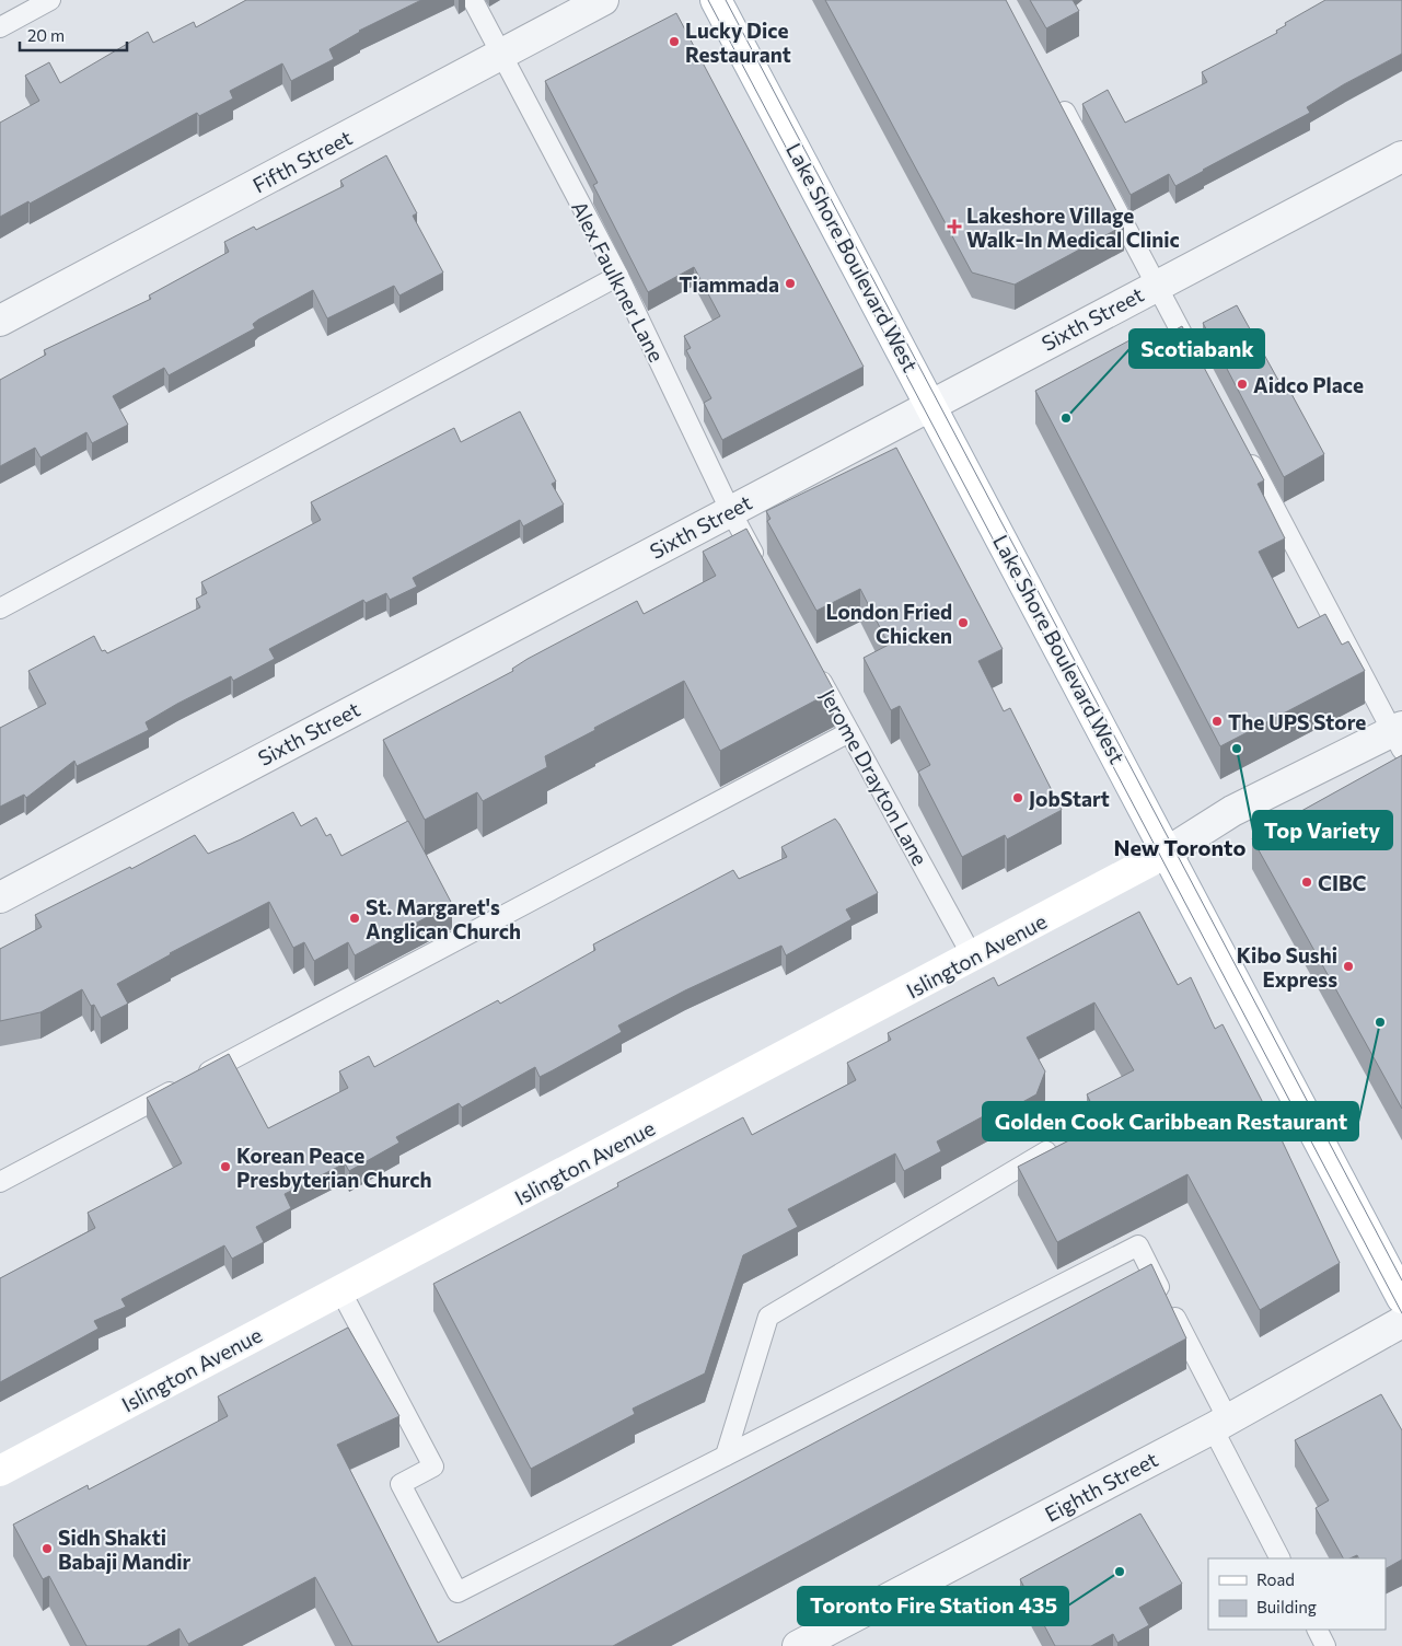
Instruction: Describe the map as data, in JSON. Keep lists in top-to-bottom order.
{
  "streets": {
    "main road": ["Lake Shore Boulevard West", "Islington Avenue"],
    "street": ["Fifth Street", "Sixth Street", "Eighth Street"],
    "lane": ["Alex Faulkner Lane", "Jerome Drayton Lane"]
  },
  "crossings": [
    ["Fifth Street", "Alex Faulkner Lane"],
    ["Lake Shore Boulevard West", "Sixth Street"],
    ["Lake Shore Boulevard West", "Islington Avenue"],
    ["Alex Faulkner Lane", "Sixth Street"],
    ["Jerome Drayton Lane", "Islington Avenue"]
  ],
  "districts": ["New Toronto"],
  "places": {
    "other": [
      "Lucky Dice Restaurant",
      "Tiammada",
      "Aidco Place",
      "Scotiabank",
      "London Fried Chicken",
      "The UPS Store",
      "Top Variety",
      "JobStart",
      "CIBC",
      "St. Margaret's Anglican Church",
      "Kibo Sushi Express",
      "Golden Cook Caribbean Restaurant",
      "Korean Peace Presbyterian Church",
      "Sidh Shakti Babaji Mandir",
      "Toronto Fire Station 435"
    ],
    "health": ["Lakeshore Village Walk-In Medical Clinic"]
  },
  "legend": ["Road", "Building"],
  "scale_bar": "20 m"
}
